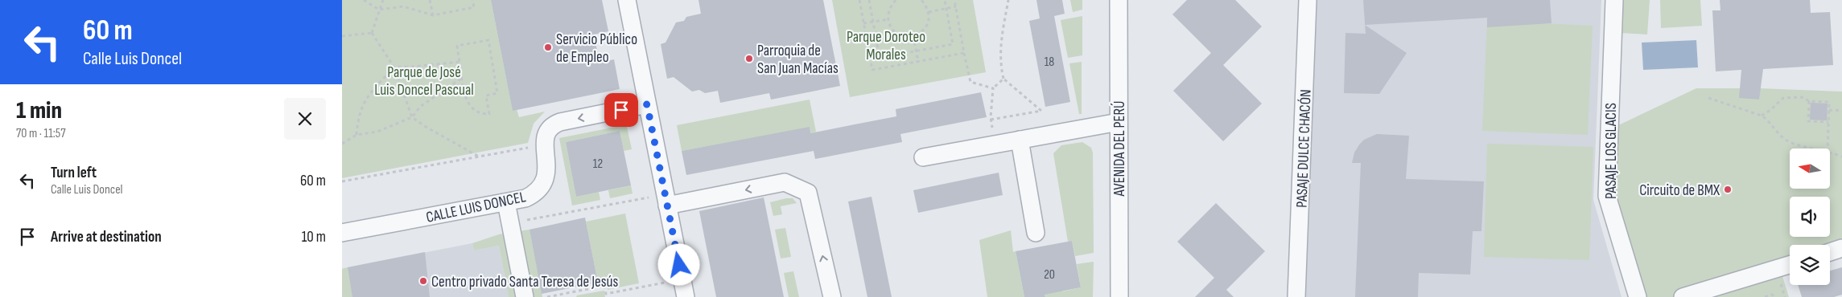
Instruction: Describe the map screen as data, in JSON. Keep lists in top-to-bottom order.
{
  "streets": {
    "street": [
      "AVENIDA DEL PERÚ",
      "PASAJE DULCE CHACÓN",
      "PASAJE LOS GLACIS",
      "CALLE LUIS DONCEL"
    ]
  },
  "parks": ["Parque Doroteo Morales", "Parque de José Luis Doncel Pascual"],
  "places": [
    "Servicio Público de Empleo",
    "Parroquia de San Juan Macías",
    "Circuito de BMX",
    "Centro privado Santa Teresa de Jesús"
  ],
  "house_numbers": ["18", "12", "20"],
  "north": "left",
  "page": {
    "turn": ["60 m", "Calle Luis Doncel"],
    "heading": ["1 min", "70 m · 11:57"],
    "list": [
      {
        "name": "Turn left",
        "note": "Calle Luis Doncel",
        "value": "60 m"
      },
      {
        "name": "Arrive at destination",
        "value": "10 m"
      }
    ]
  }
}
